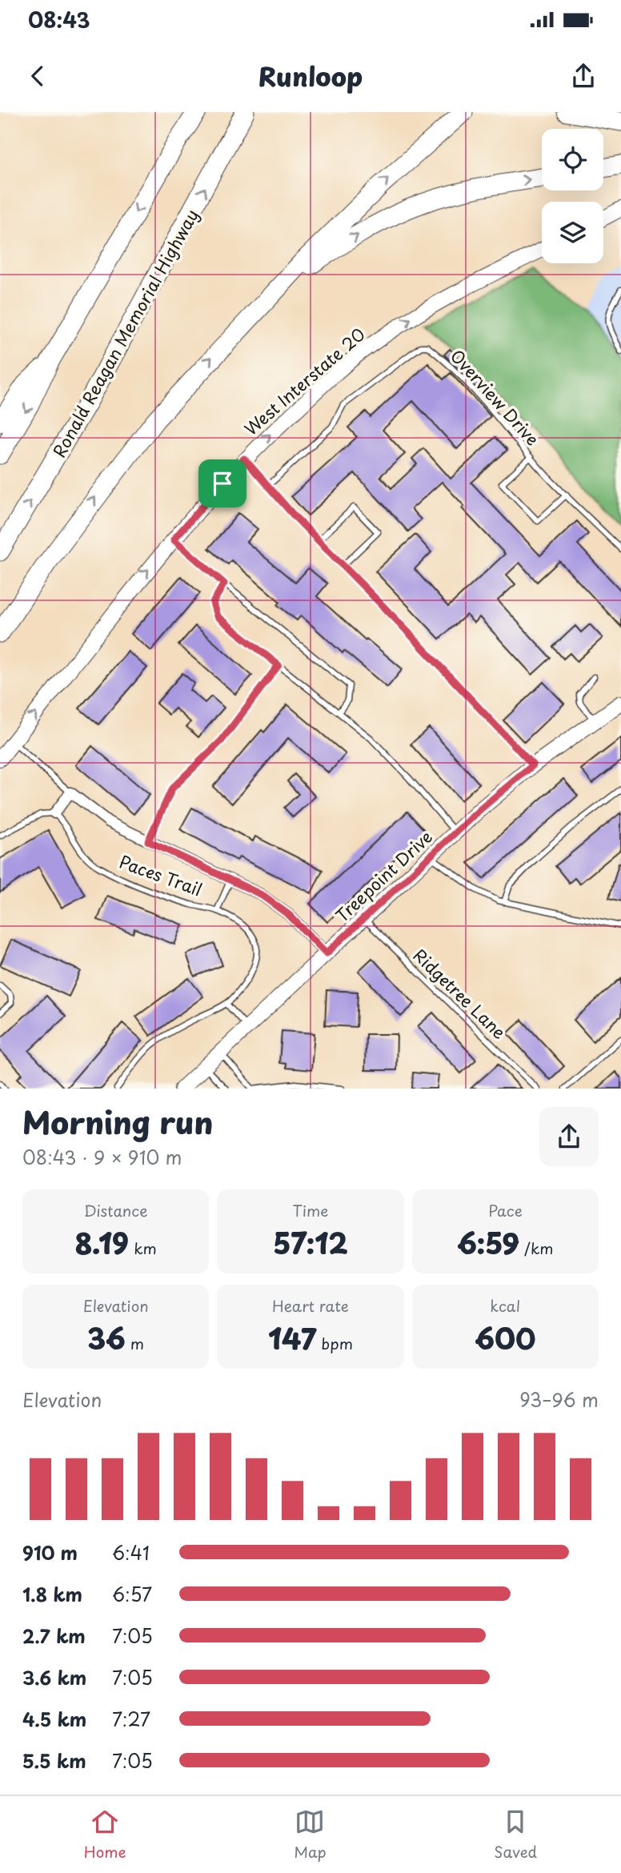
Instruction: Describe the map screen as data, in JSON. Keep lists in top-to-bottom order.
{
  "streets": {
    "highway": ["Ronald Reagan Memorial Highway"],
    "main road": ["West Interstate 20", "Treepoint Drive"],
    "lane": ["Overview Drive", "Paces Trail", "Ridgetree Lane"]
  },
  "crossings": [
    ["Treepoint Drive", "Ridgetree Lane"]
  ],
  "one_way": ["West Interstate 20"],
  "page": {
    "status": "08:43",
    "header": "Runloop",
    "heading": ["Morning run", "08:43 · 9 × 910 m"],
    "stats": [
      ["Distance", "8.19 km"],
      ["Time", "57:12"],
      ["Pace", "6:59 /km"],
      ["Elevation", "36 m"],
      ["Heart rate", "147 bpm"],
      ["kcal", "600"]
    ],
    "chart": ["Elevation", "93–96 m"],
    "list": [
      {
        "name": "910 m",
        "note": "6:41"
      },
      {
        "name": "1.8 km",
        "note": "6:57"
      },
      {
        "name": "2.7 km",
        "note": "7:05"
      },
      {
        "name": "3.6 km",
        "note": "7:05"
      },
      {
        "name": "4.5 km",
        "note": "7:27"
      },
      {
        "name": "5.5 km",
        "note": "7:05"
      }
    ],
    "tabs": ["Home", "Map", "Saved"]
  }
}
